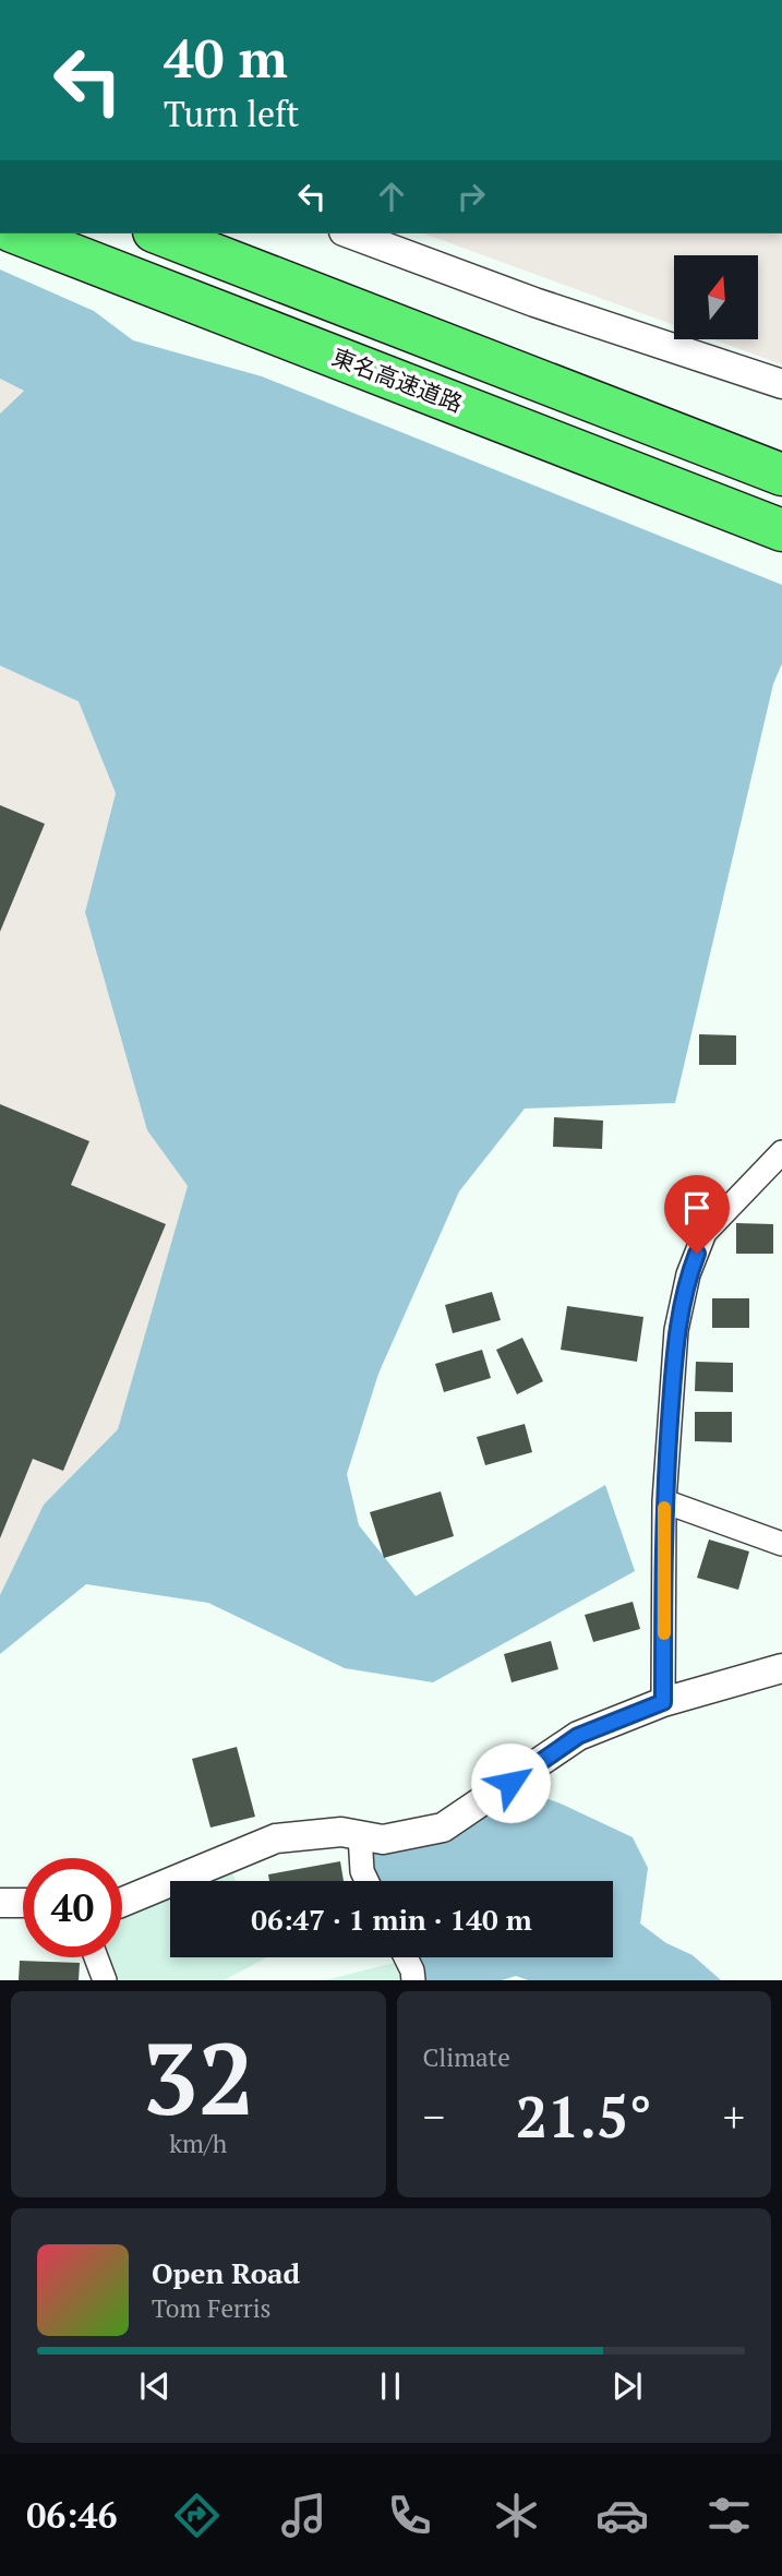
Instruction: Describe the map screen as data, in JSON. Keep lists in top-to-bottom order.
{
  "streets": {
    "highway": ["東名高速道路"]
  },
  "north": "top",
  "page": {
    "turn": ["40 m", "Turn left"],
    "limit": "40",
    "trip": "06:47 · 1 min · 140 m",
    "tile": [
      ["32", "km/h"],
      "Climate"
    ],
    "heat": ["−", "21.5°", "+"],
    "song": ["Open Road", "Tom Ferris"],
    "tabs": "06:46"
  }
}
